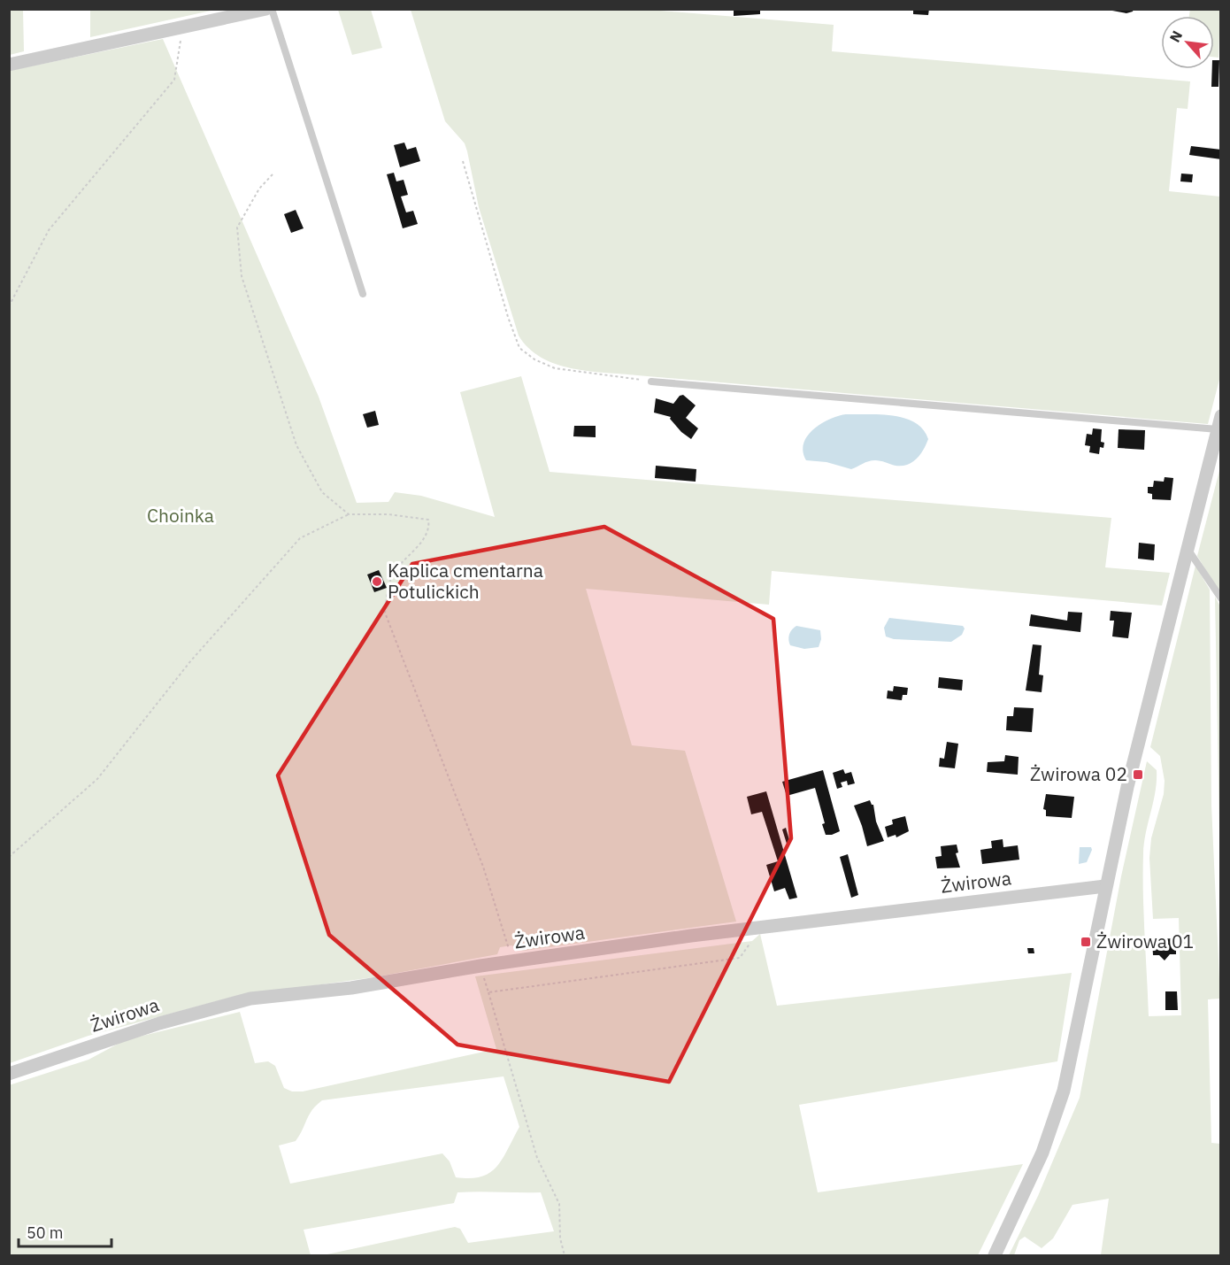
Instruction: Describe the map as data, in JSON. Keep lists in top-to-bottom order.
{
  "streets": {
    "street": ["Żwirowa"]
  },
  "parks": ["Choinka"],
  "places": {
    "other": ["Kaplica cmentarna Potulickich"],
    "transit": ["Żwirowa 02", "Żwirowa 01"]
  },
  "scale_bar": "50 m",
  "north": "top left"
}
